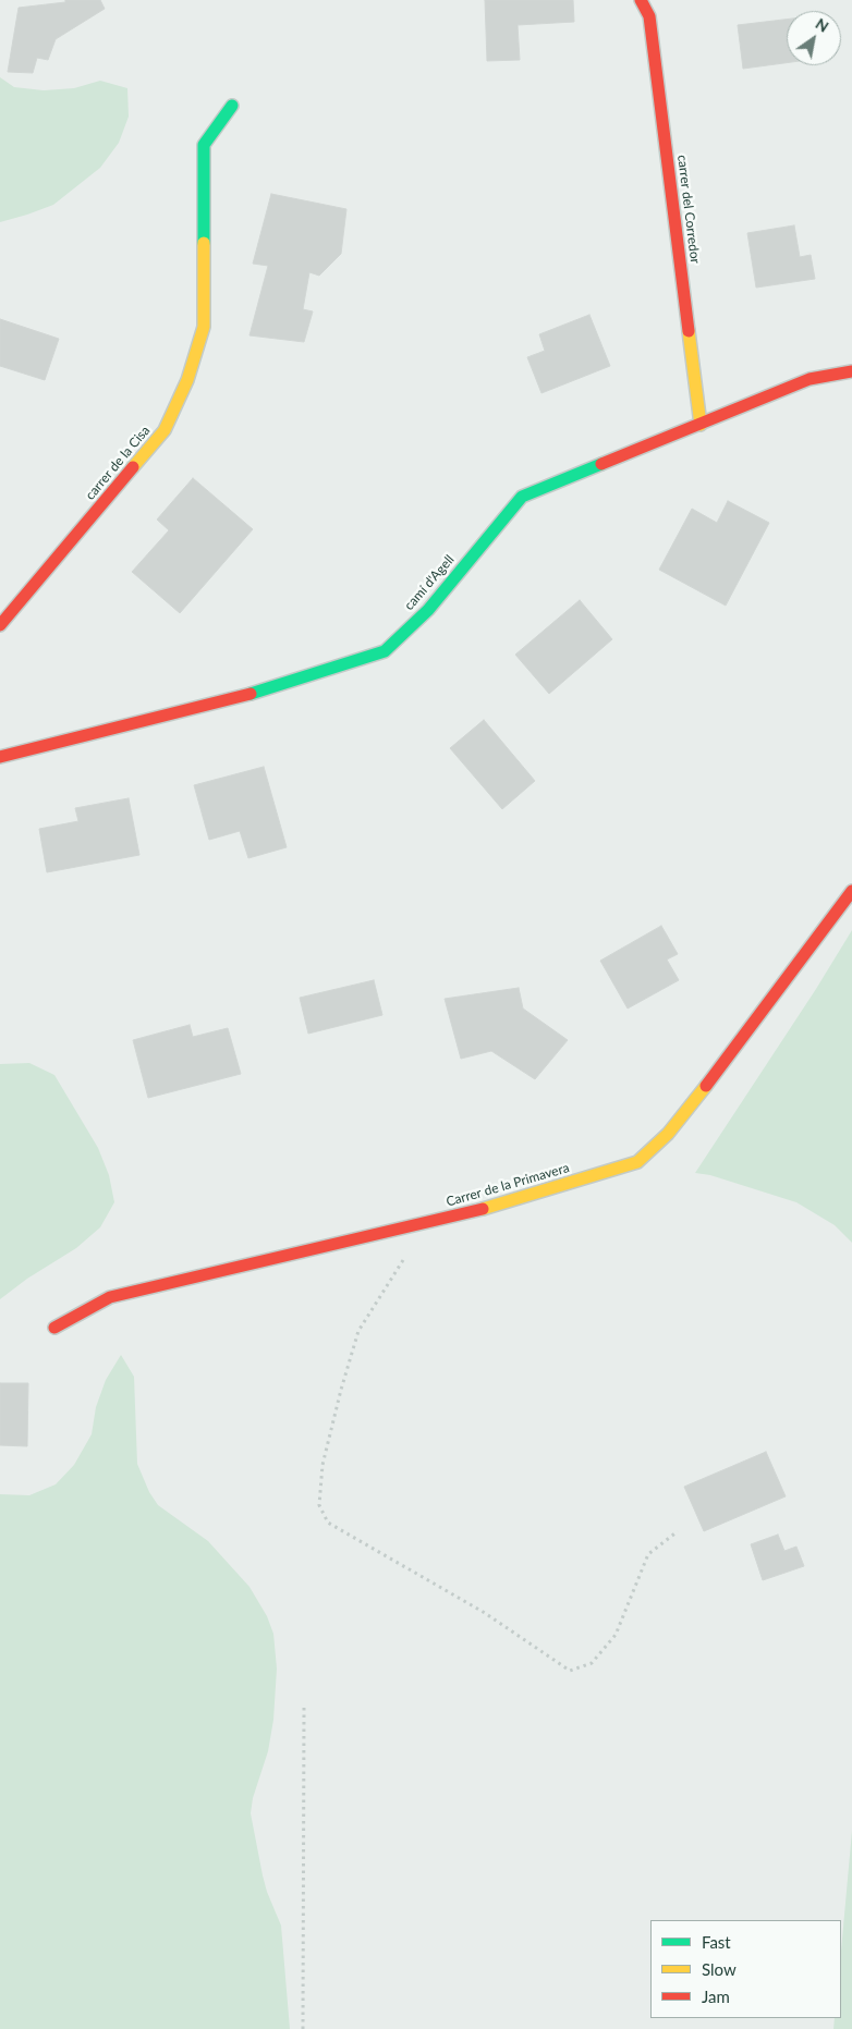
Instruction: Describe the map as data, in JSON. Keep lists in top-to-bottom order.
{
  "streets": {
    "street": [
      "carrer del Corredor",
      "carrer de la Cisa",
      "camí d'Agell",
      "Carrer de la Primavera"
    ]
  },
  "crossings": [
    ["carrer del Corredor", "camí d'Agell"]
  ],
  "legend": ["Fast", "Slow", "Jam"],
  "north": "top right"
}
